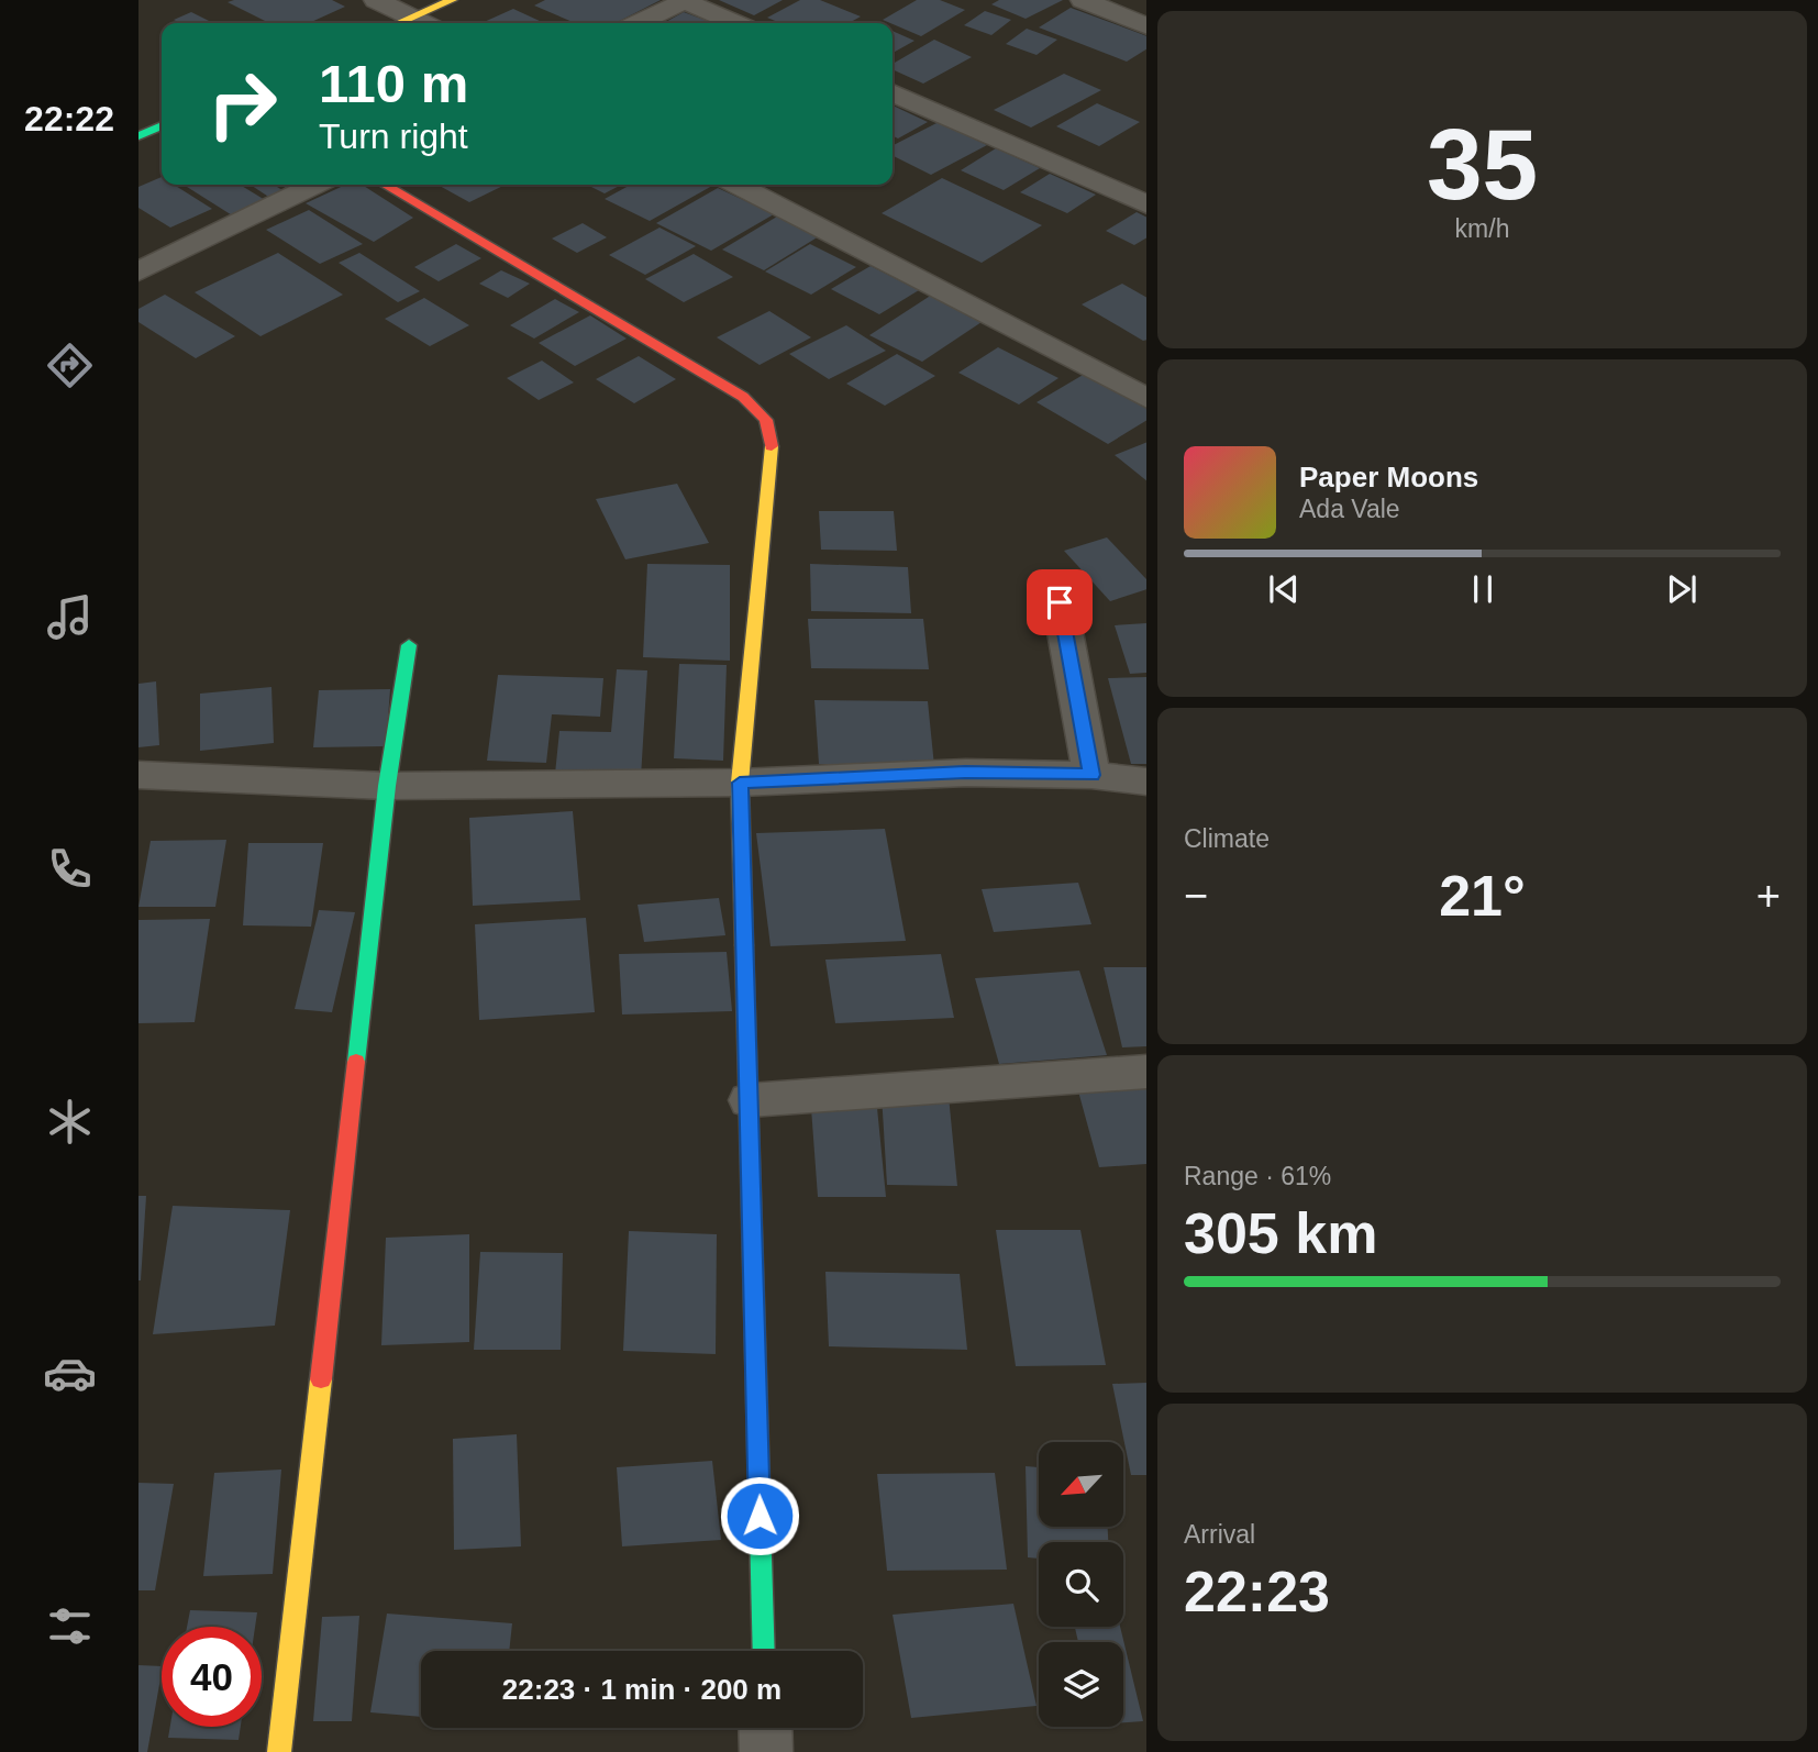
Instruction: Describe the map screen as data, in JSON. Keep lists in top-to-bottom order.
{
  "north": "bottom left",
  "page": {
    "tabs": "22:22",
    "tile": [
      ["35", "km/h"],
      "Climate",
      ["Range · 61%", "305 km"],
      ["Arrival", "22:23"]
    ],
    "turn": ["110 m", "Turn right"],
    "song": ["Paper Moons", "Ada Vale"],
    "heat": ["−", "21°", "+"],
    "limit": "40",
    "trip": "22:23 · 1 min · 200 m"
  }
}
